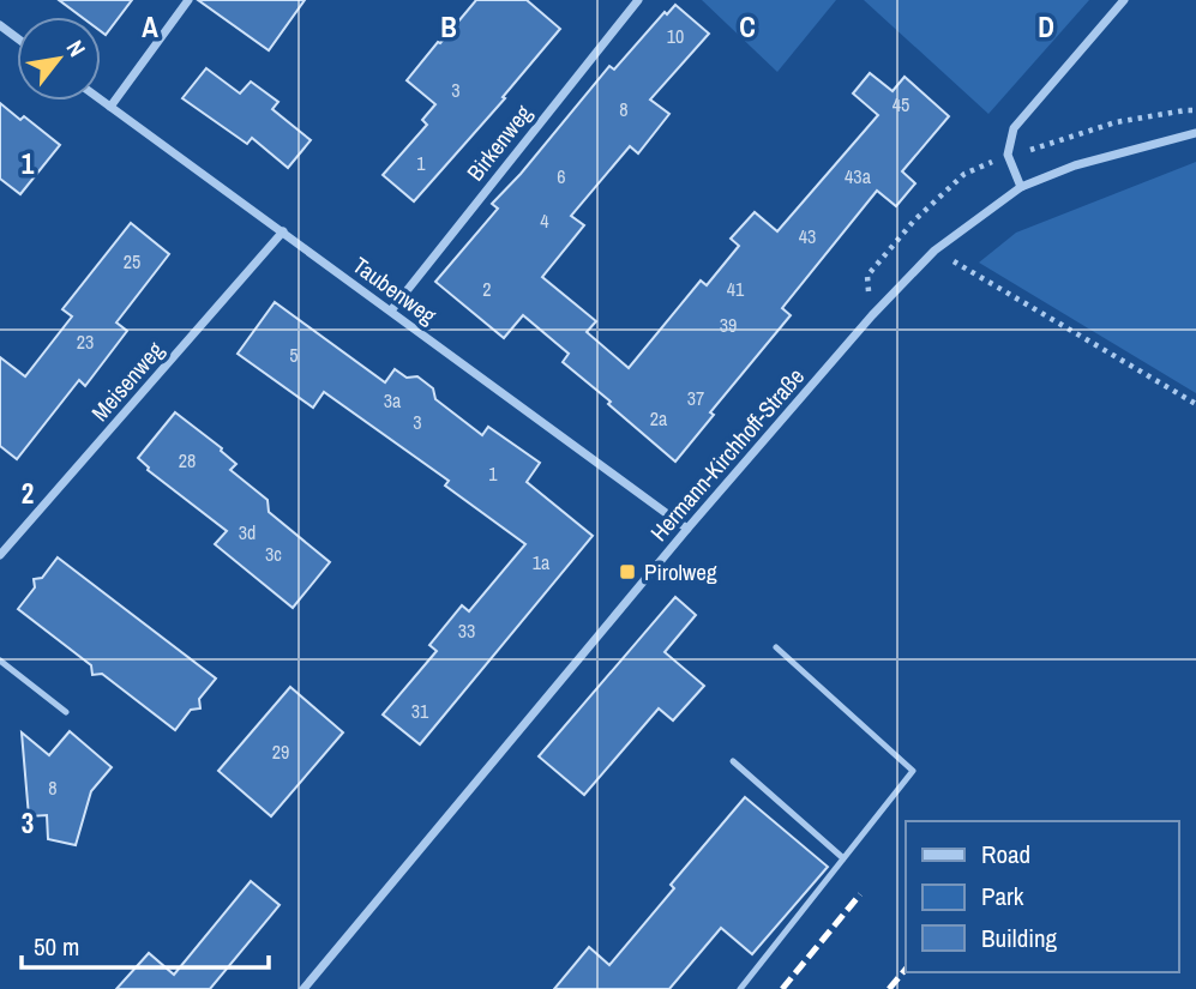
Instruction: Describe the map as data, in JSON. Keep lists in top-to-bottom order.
{
  "streets": {
    "street": [
      "Birkenweg",
      "Taubenweg",
      "Meisenweg",
      "Hermann-Kirchhoff-Straße"
    ]
  },
  "crossings": [
    ["Birkenweg", "Taubenweg"],
    ["Taubenweg", "Meisenweg"],
    ["Taubenweg", "Hermann-Kirchhoff-Straße"]
  ],
  "places": {
    "transit": ["Pirolweg"]
  },
  "house_numbers": [
    "10",
    "3",
    "45",
    "8",
    "1",
    "6",
    "43a",
    "4",
    "43",
    "25",
    "2",
    "41",
    "39",
    "23",
    "5",
    "37",
    "3a",
    "2a",
    "3",
    "28",
    "1",
    "3d",
    "3c",
    "1a",
    "33",
    "31",
    "29",
    "8"
  ],
  "legend": ["Road", "Park", "Building"],
  "scale_bar": "50 m",
  "north": "top right",
  "grid": {
    "columns": [
      "A",
      "B",
      "C",
      "D"
    ],
    "rows": ["1", "2", "3"]
  }
}
